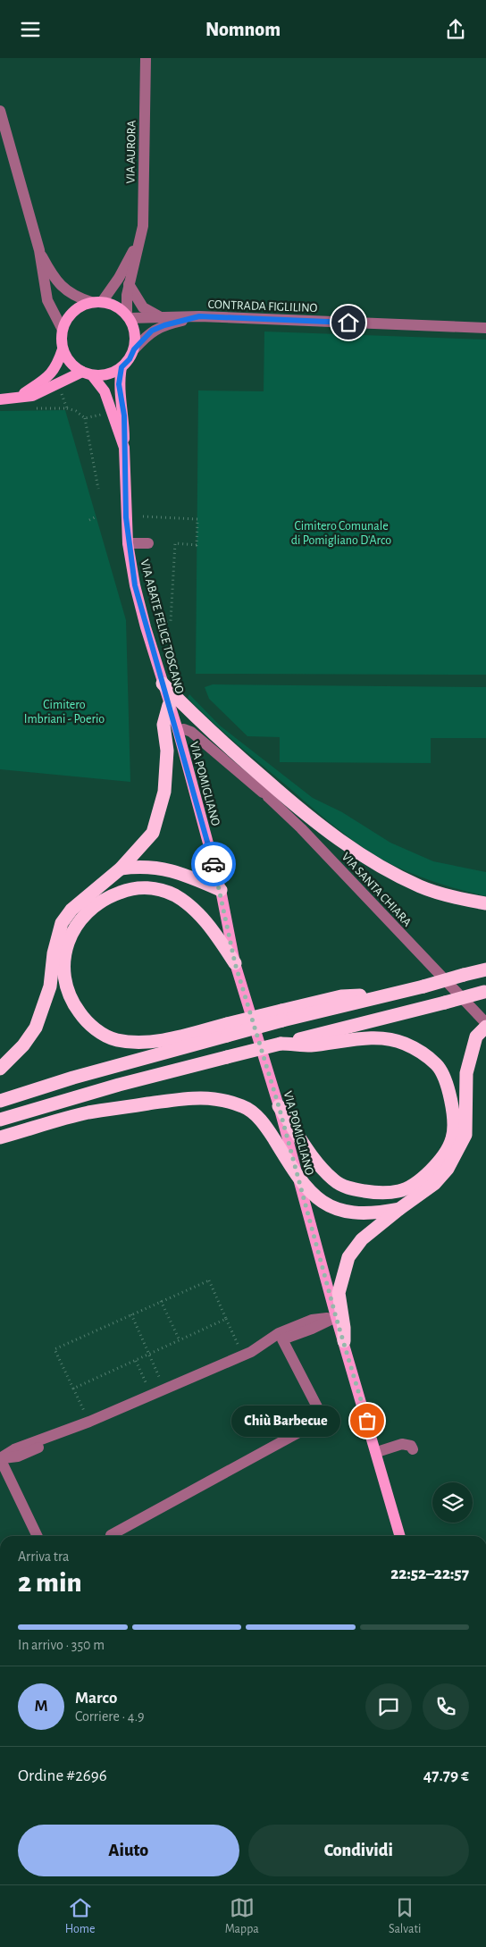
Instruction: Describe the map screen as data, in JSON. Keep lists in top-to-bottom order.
{
  "streets": {
    "main road": ["VIA ABATE FELICE TOSCANO", "VIA POMIGLIANO"],
    "street": ["VIA AURORA", "CONTRADA FIGLILINO", "VIA SANTA CHIARA"]
  },
  "crossings": [
    ["VIA AURORA", "CONTRADA FIGLILINO"],
    ["VIA AURORA", "VIA ABATE FELICE TOSCANO"],
    ["CONTRADA FIGLILINO", "VIA ABATE FELICE TOSCANO"],
    ["VIA ABATE FELICE TOSCANO", "VIA POMIGLIANO"]
  ],
  "parks": ["Cimitero Comunale di Pomigliano D'Arco", "Cimitero Imbriani - Poerio"],
  "places": ["Chiù Barbecue"],
  "page": {
    "header": "Nomnom",
    "bubble": "Chiù Barbecue",
    "heading": ["2 min", "Arriva tra", "22:52–22:57"],
    "panel": [
      "Marco",
      "Corriere · 4.9",
      "Ordine #2696",
      "47.79 €"
    ],
    "bar": "In arrivo · 350 m",
    "round": "M",
    "buttons": ["Aiuto", "Condividi"],
    "tabs": ["Home", "Mappa", "Salvati"]
  }
}
